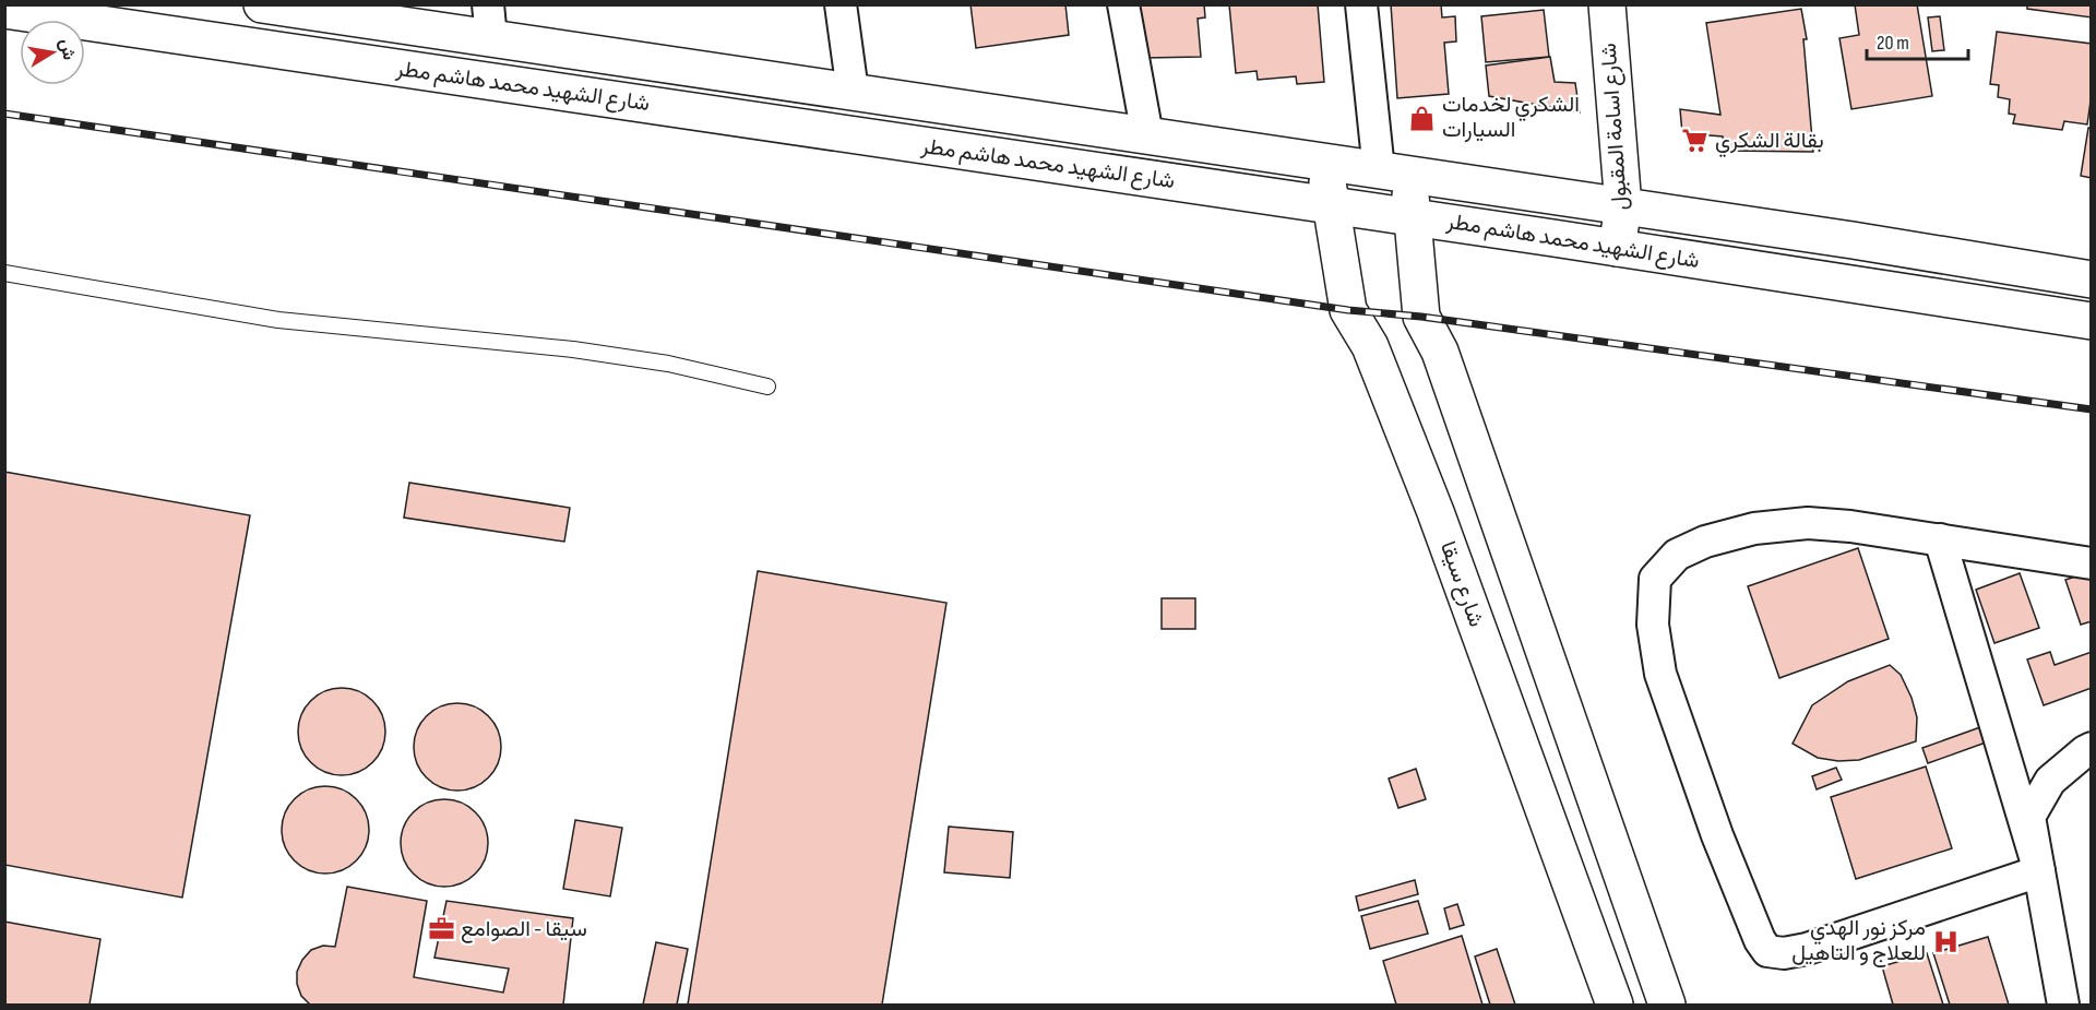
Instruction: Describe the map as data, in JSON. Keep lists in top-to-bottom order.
{
  "streets": {
    "main road": ["شارع الشهيد محمد هاشم مطر", "شارع اسامة المقبول", "شارع سيقا"]
  },
  "crossings": [
    ["شارع الشهيد محمد هاشم مطر", "شارع اسامة المقبول"],
    ["شارع الشهيد محمد هاشم مطر", "شارع سيقا"]
  ],
  "places": {
    "shop": ["الشكري لخدمات السيارات"],
    "supermarket": ["بقالة الشكري"],
    "office": ["سيقا - الصوامع"],
    "hospital": ["مركز نور الهدي للعلاج و التاهيل"]
  },
  "scale_bar": "20 m",
  "north": "right"
}
